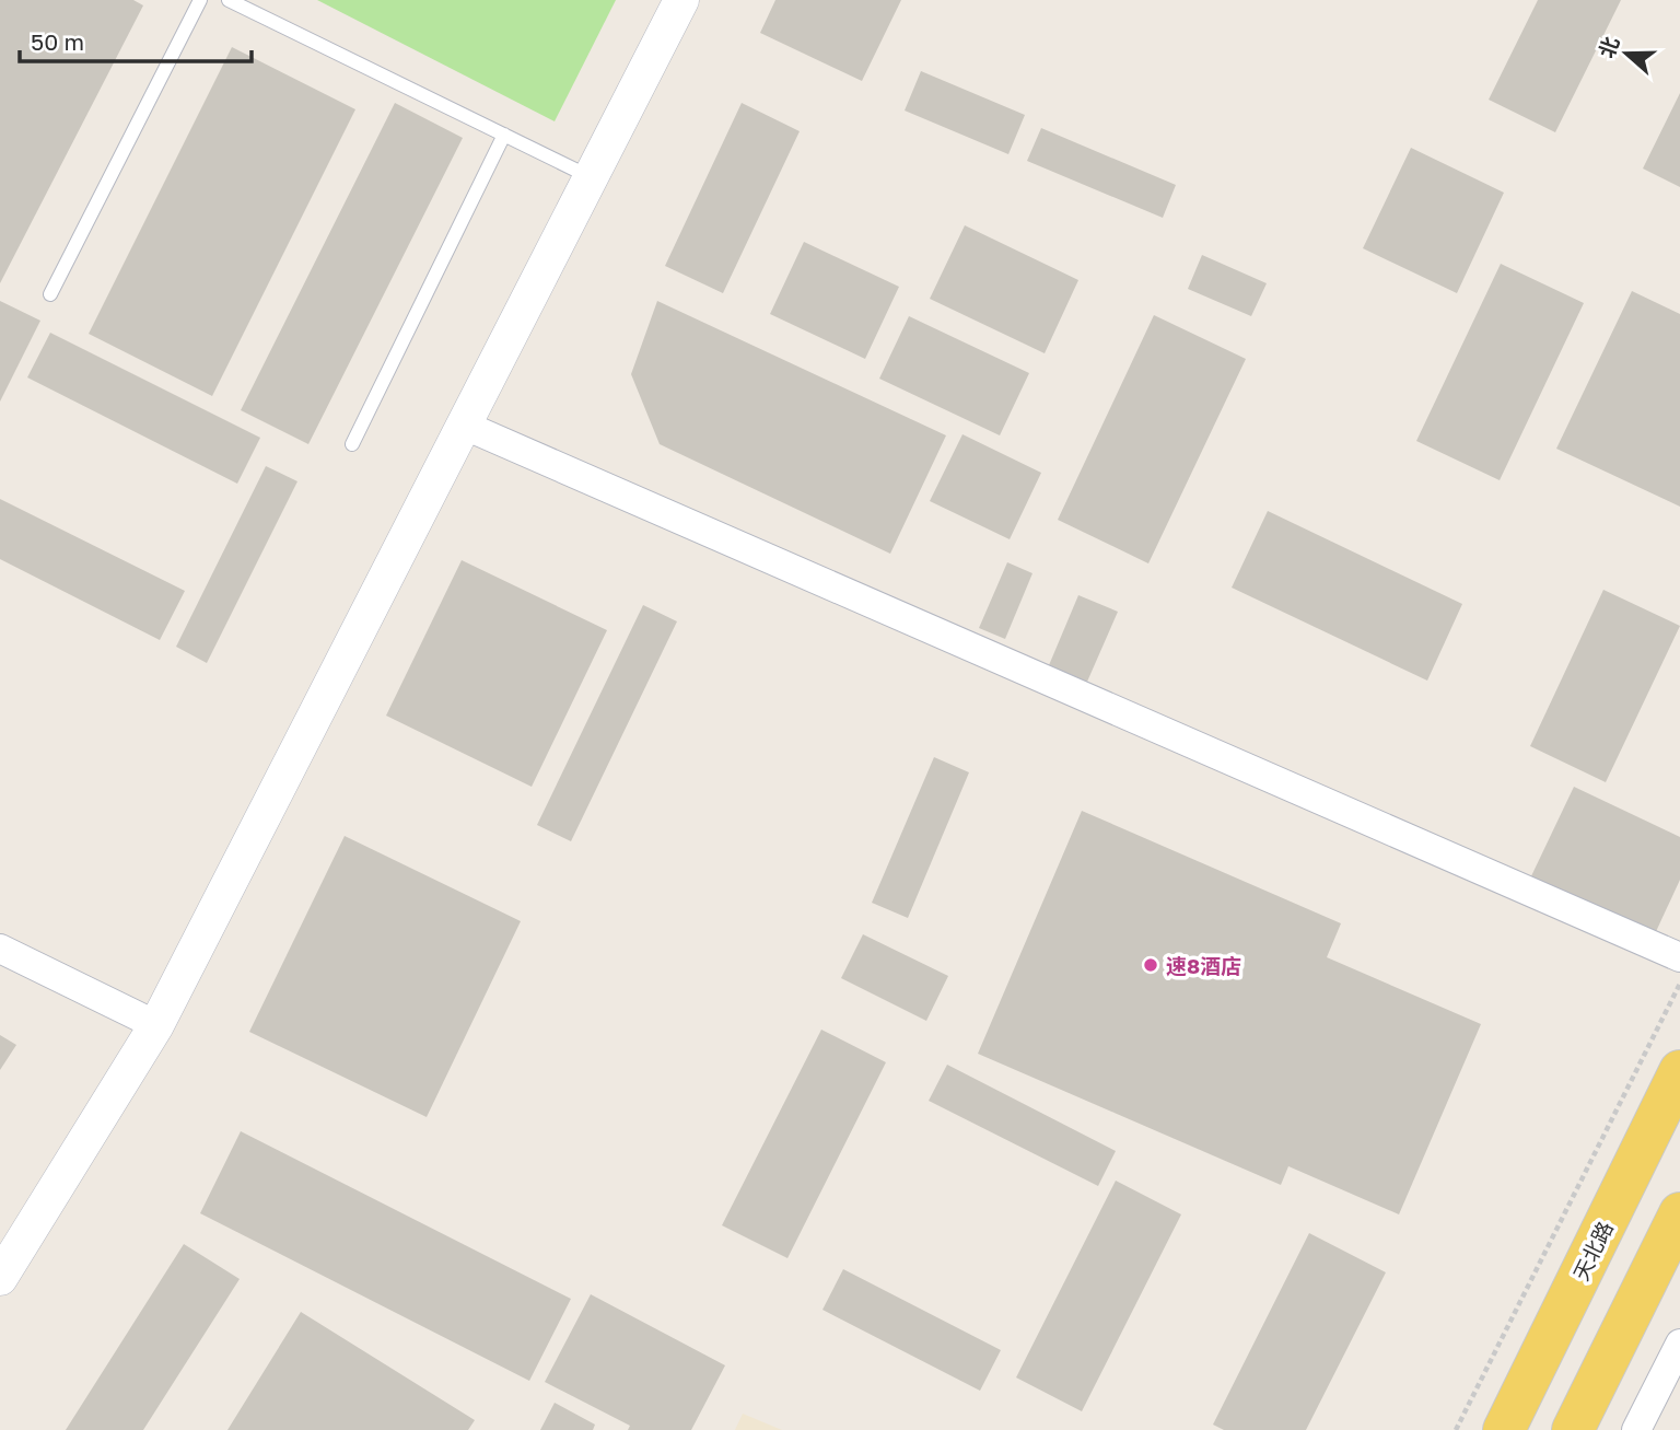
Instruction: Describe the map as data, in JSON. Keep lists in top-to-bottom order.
{
  "streets": {
    "main road": ["天北路"]
  },
  "places": ["速8酒店"],
  "scale_bar": "50 m",
  "north": "left"
}
